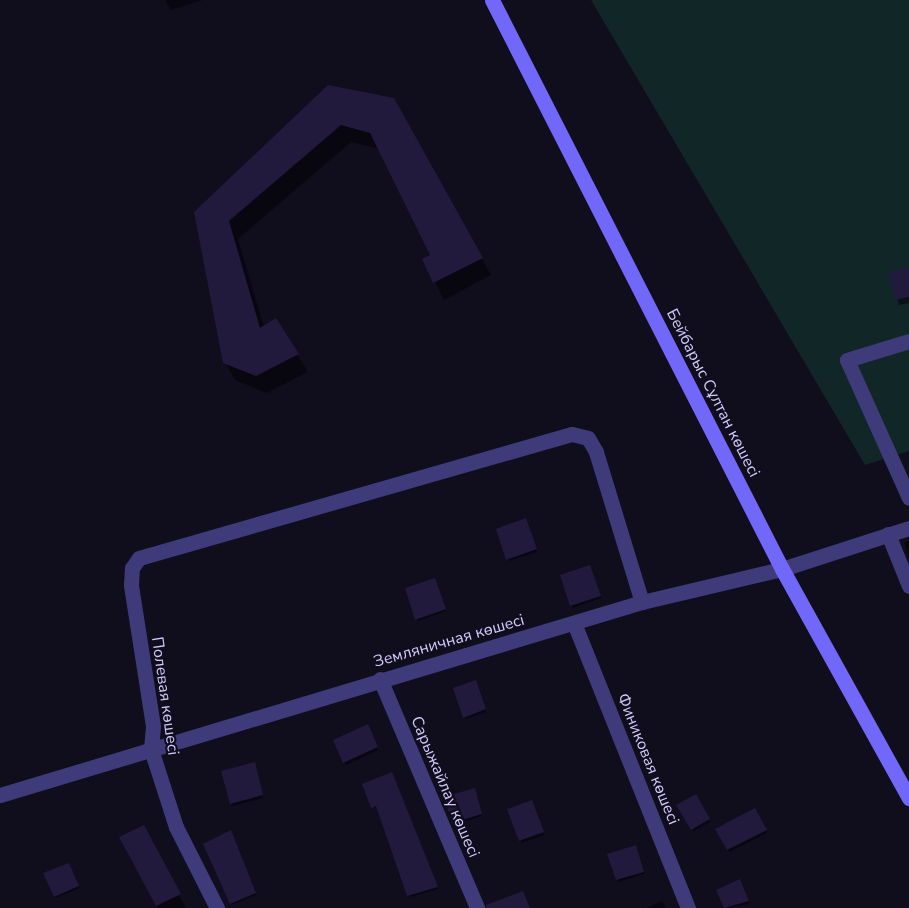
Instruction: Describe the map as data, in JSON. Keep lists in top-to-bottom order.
{
  "streets": {
    "street": [
      "Бейбарыс Сұлтан көшесі",
      "Земляничная көшесі",
      "Полевая көшесі",
      "Финиковая көшесі",
      "Сарыжайлау көшесі"
    ]
  },
  "crossings": [
    ["Бейбарыс Сұлтан көшесі", "Земляничная көшесі"],
    ["Земляничная көшесі", "Полевая көшесі"],
    ["Земляничная көшесі", "Финиковая көшесі"],
    ["Земляничная көшесі", "Сарыжайлау көшесі"]
  ]
}
